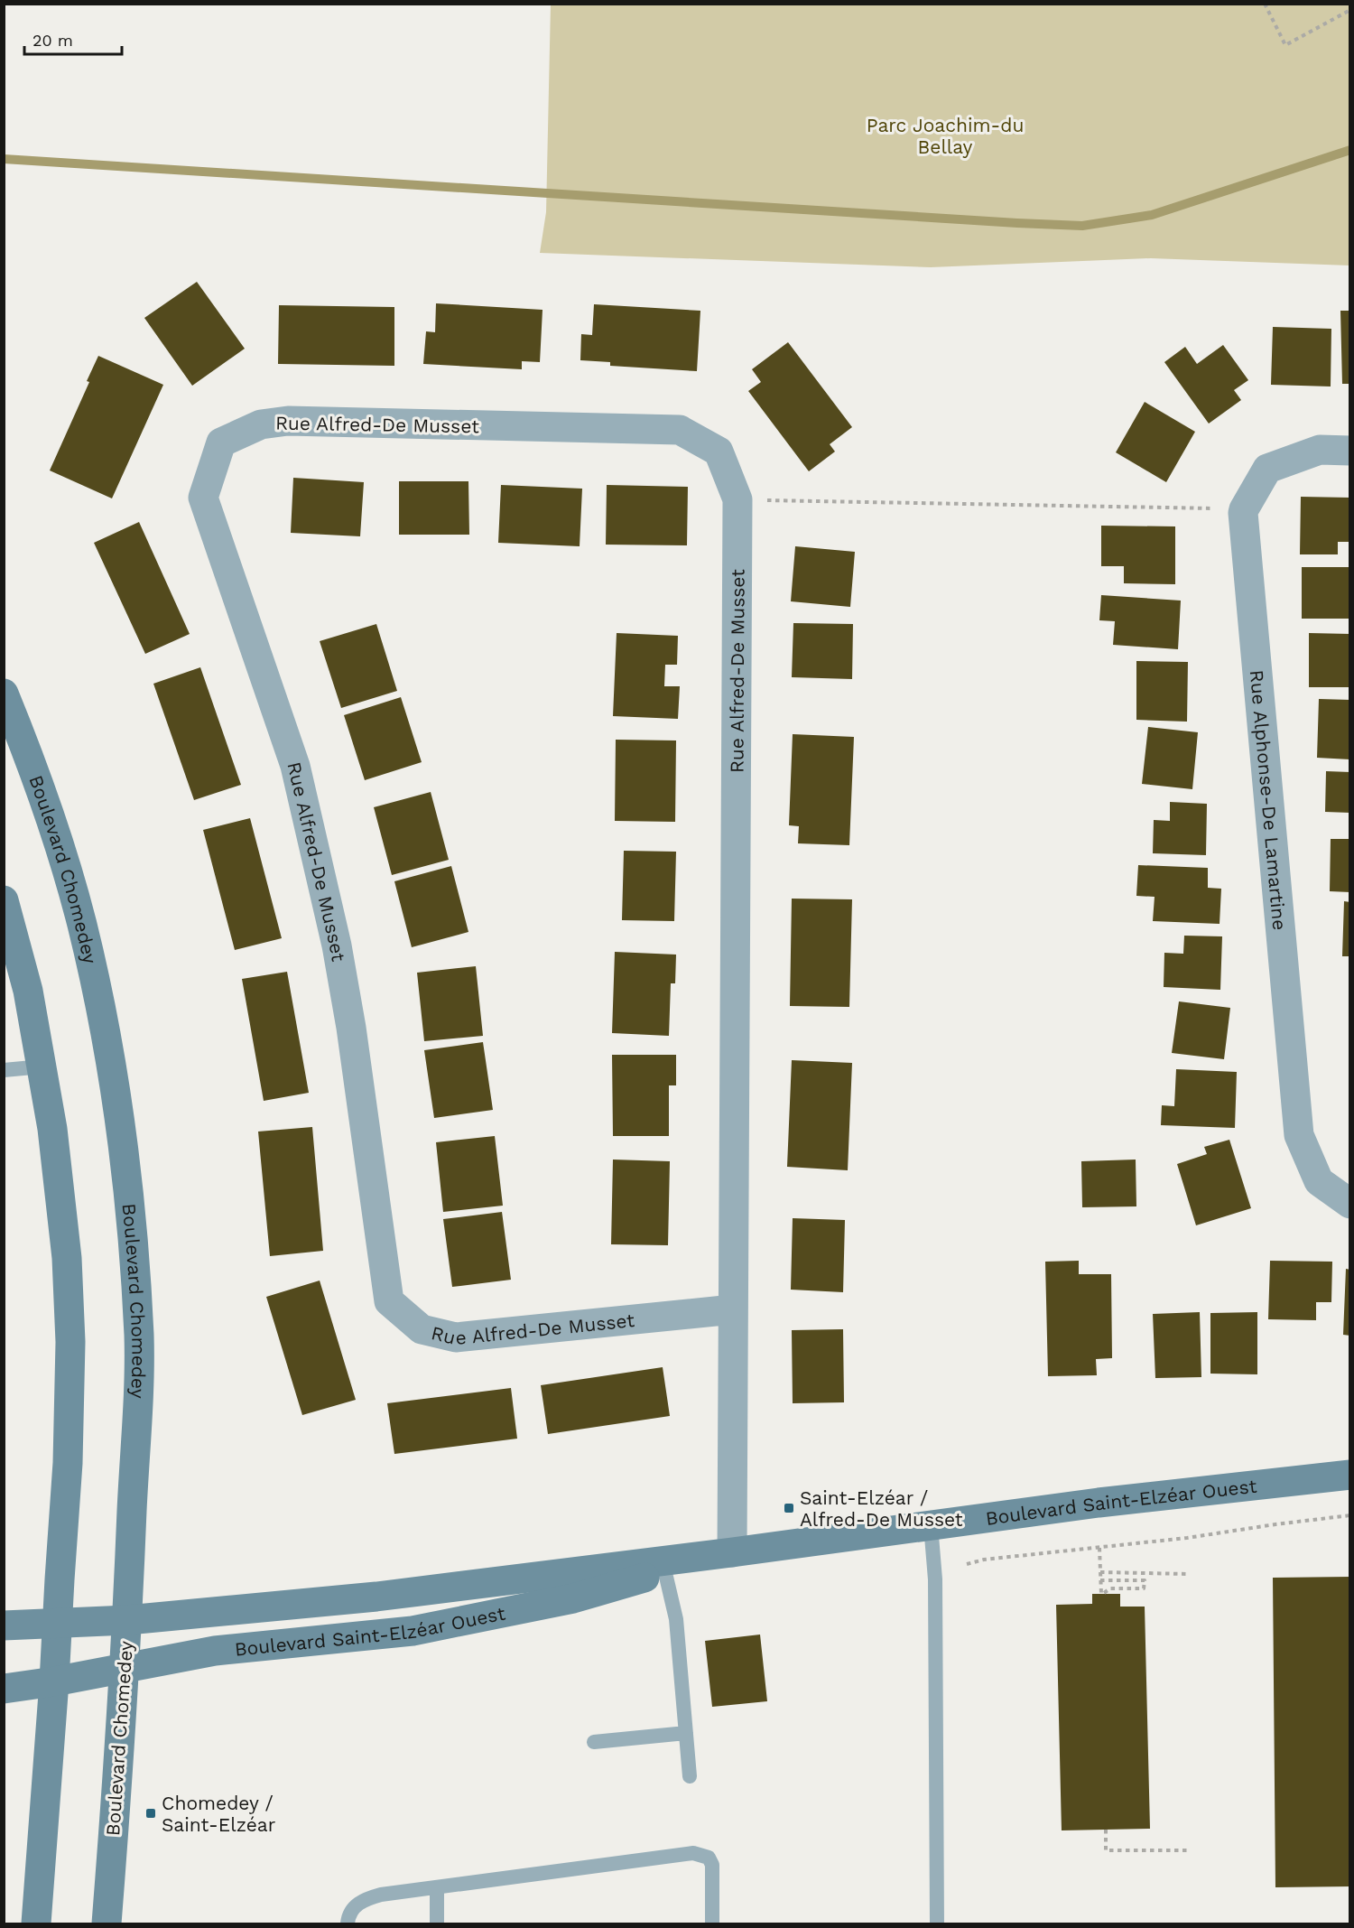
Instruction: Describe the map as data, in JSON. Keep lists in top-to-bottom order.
{
  "streets": {
    "street": [
      "Rue Alfred-De Musset",
      "Rue Alphonse-De Lamartine",
      "Boulevard Chomedey",
      "Boulevard Saint-Elzéar Ouest"
    ]
  },
  "crossings": [
    ["Rue Alfred-De Musset", "Boulevard Saint-Elzéar Ouest"],
    ["Boulevard Chomedey", "Boulevard Saint-Elzéar Ouest"]
  ],
  "parks": ["Parc Joachim-du Bellay"],
  "places": {
    "transit": ["Saint-Elzéar / Alfred-De Musset", "Chomedey / Saint-Elzéar"]
  },
  "scale_bar": "20 m"
}
